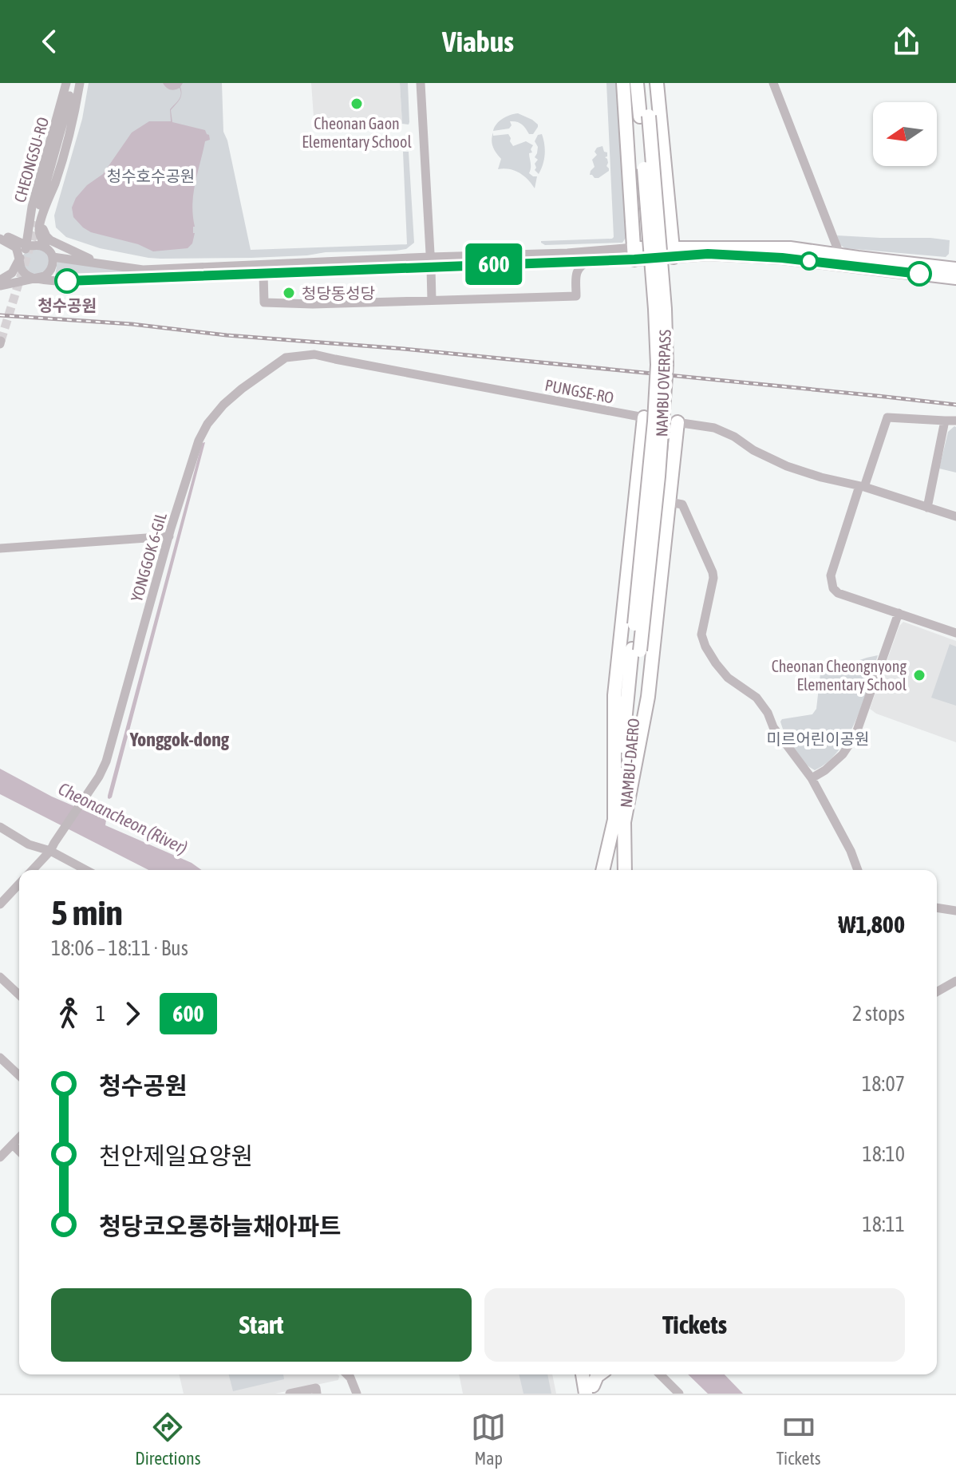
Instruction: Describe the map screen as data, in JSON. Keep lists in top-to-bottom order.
{
  "streets": {
    "highway": ["NAMBU OVERPASS", "NAMBU-DAERO"],
    "street": ["CHEONGSU-RO", "PUNGSE-RO", "YONGGOK 6-GIL"]
  },
  "crossings": [
    ["NAMBU OVERPASS", "NAMBU-DAERO"],
    ["PUNGSE-RO", "YONGGOK 6-GIL"]
  ],
  "districts": ["Yonggok-dong"],
  "water": ["Cheonancheon (River)"],
  "parks": ["청수호수공원", "미르어린이공원"],
  "places": [
    "Cheonan Gaon Elementary School",
    "청수공원",
    "청당동성당",
    "Cheonan Cheongnyong Elementary School"
  ],
  "lines": ["bus line 600"],
  "north": "left",
  "page": {
    "header": "Viabus",
    "on_map": "600",
    "heading": ["5 min", "18:06 – 18:11 · Bus", "₩1,800"],
    "legs": ["1", "600", "2 stops"],
    "list": [
      {
        "name": "청수공원",
        "value": "18:07"
      },
      {
        "name": "천안제일요양원",
        "value": "18:10"
      },
      {
        "name": "청당코오롱하늘채아파트",
        "value": "18:11"
      }
    ],
    "buttons": ["Start", "Tickets"],
    "tabs": ["Directions", "Map", "Tickets"]
  }
}
